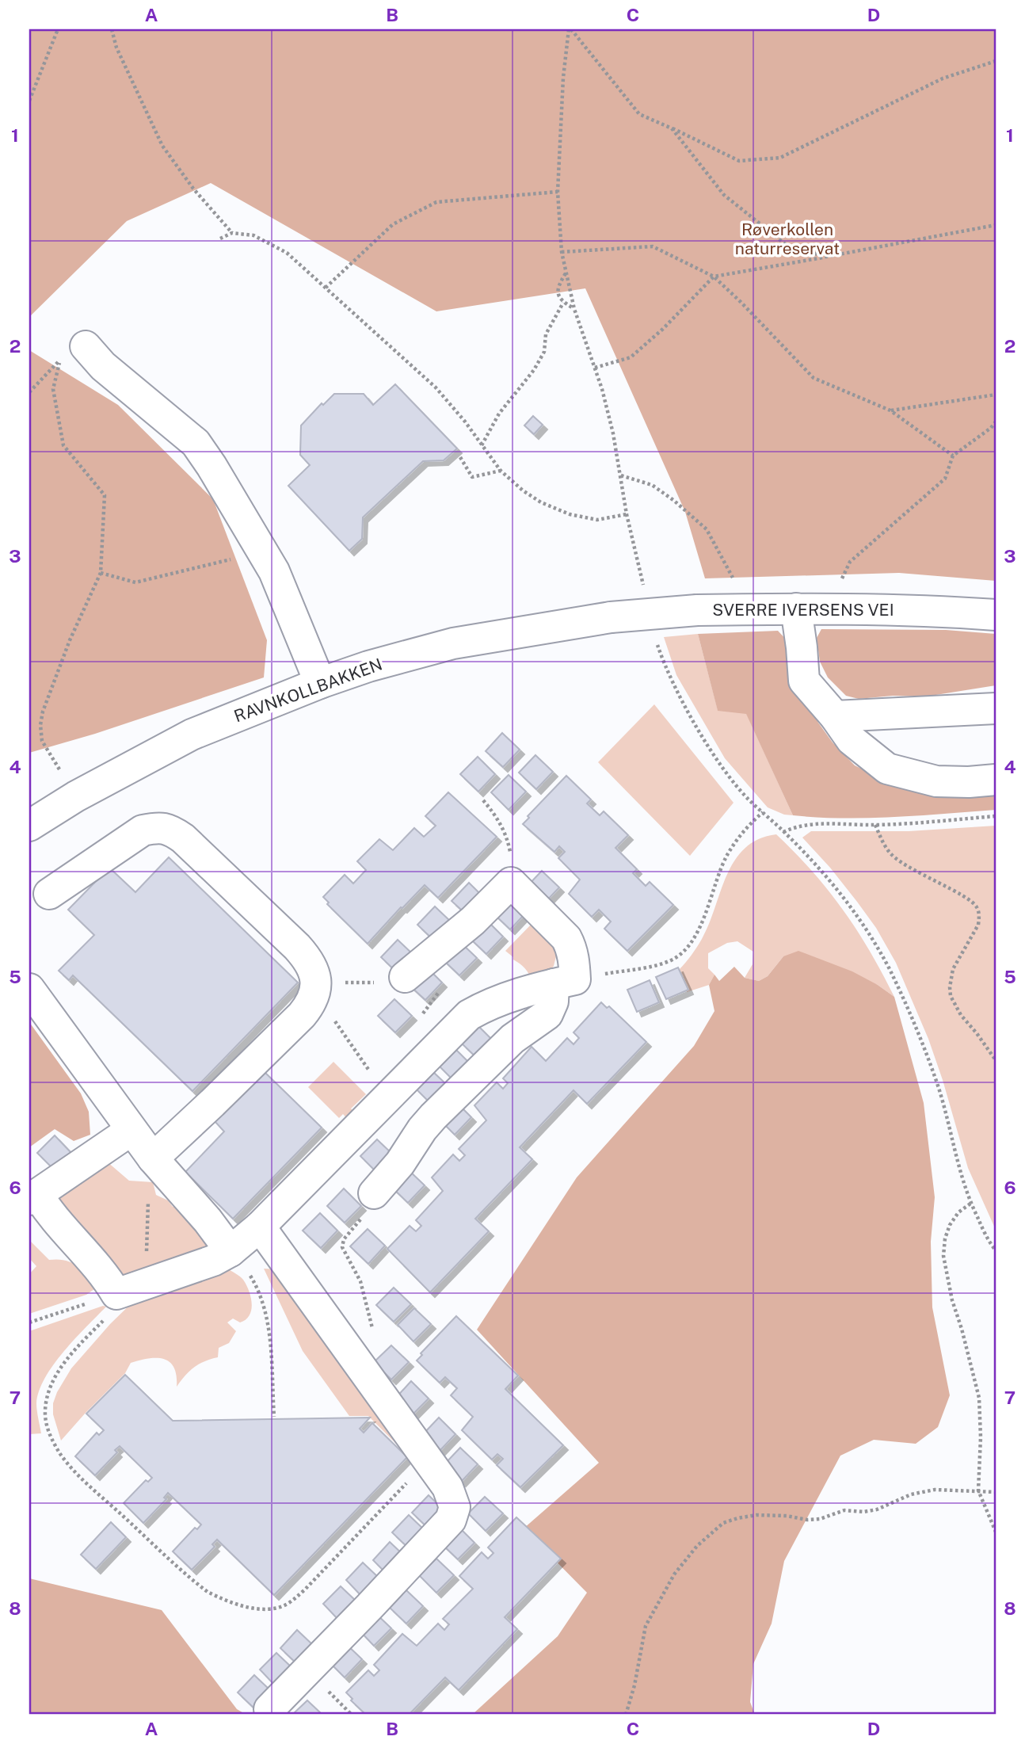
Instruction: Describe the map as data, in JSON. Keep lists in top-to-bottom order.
{
  "streets": {
    "street": ["SVERRE IVERSENS VEI", "RAVNKOLLBAKKEN"]
  },
  "crossings": [
    ["SVERRE IVERSENS VEI", "RAVNKOLLBAKKEN"]
  ],
  "parks": ["Røverkollen naturreservat"],
  "grid": {
    "columns": [
      "A",
      "B",
      "C",
      "D"
    ],
    "rows": [
      "1",
      "2",
      "3",
      "4",
      "5",
      "6",
      "7",
      "8"
    ]
  }
}
